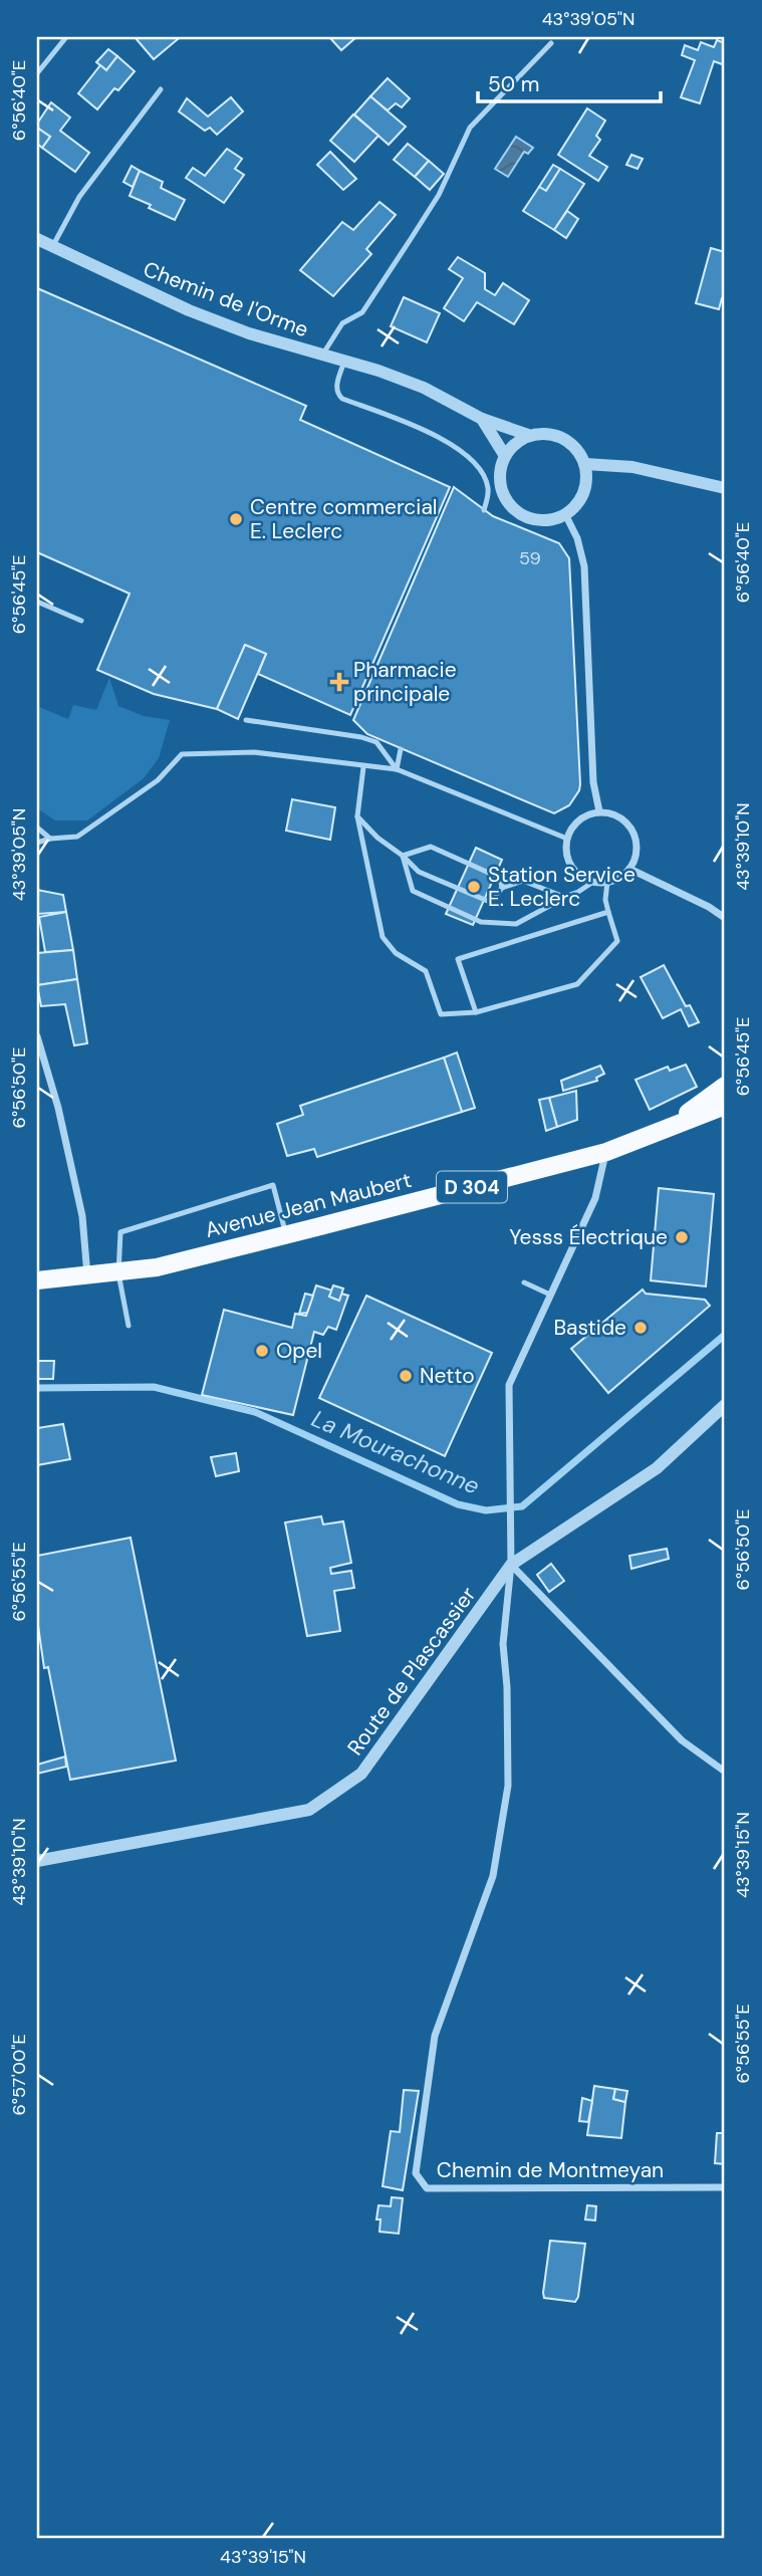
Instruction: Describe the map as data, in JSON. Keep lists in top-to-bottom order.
{
  "streets": {
    "main road": ["D 304", "Avenue Jean Maubert"],
    "street": ["Chemin de l'Orme", "Route de Plascassier", "Chemin de Montmeyan"]
  },
  "crossings": [
    ["Route de Plascassier", "Chemin de Montmeyan"]
  ],
  "water": ["La Mourachonne"],
  "places": {
    "other": [
      "Centre commercial E. Leclerc",
      "Station Service E. Leclerc",
      "Yesss Électrique",
      "Bastide",
      "Opel",
      "Netto"
    ],
    "health": ["Pharmacie principale"]
  },
  "house_numbers": ["59"],
  "scale_bar": "50 m",
  "coordinates": [
    "43°39'05\"N",
    "6°56'40\"E",
    "6°56'45\"E",
    "43°39'10\"N",
    "6°56'50\"E",
    "6°56'55\"E",
    "43°39'15\"N",
    "6°57'00\"E"
  ]
}
